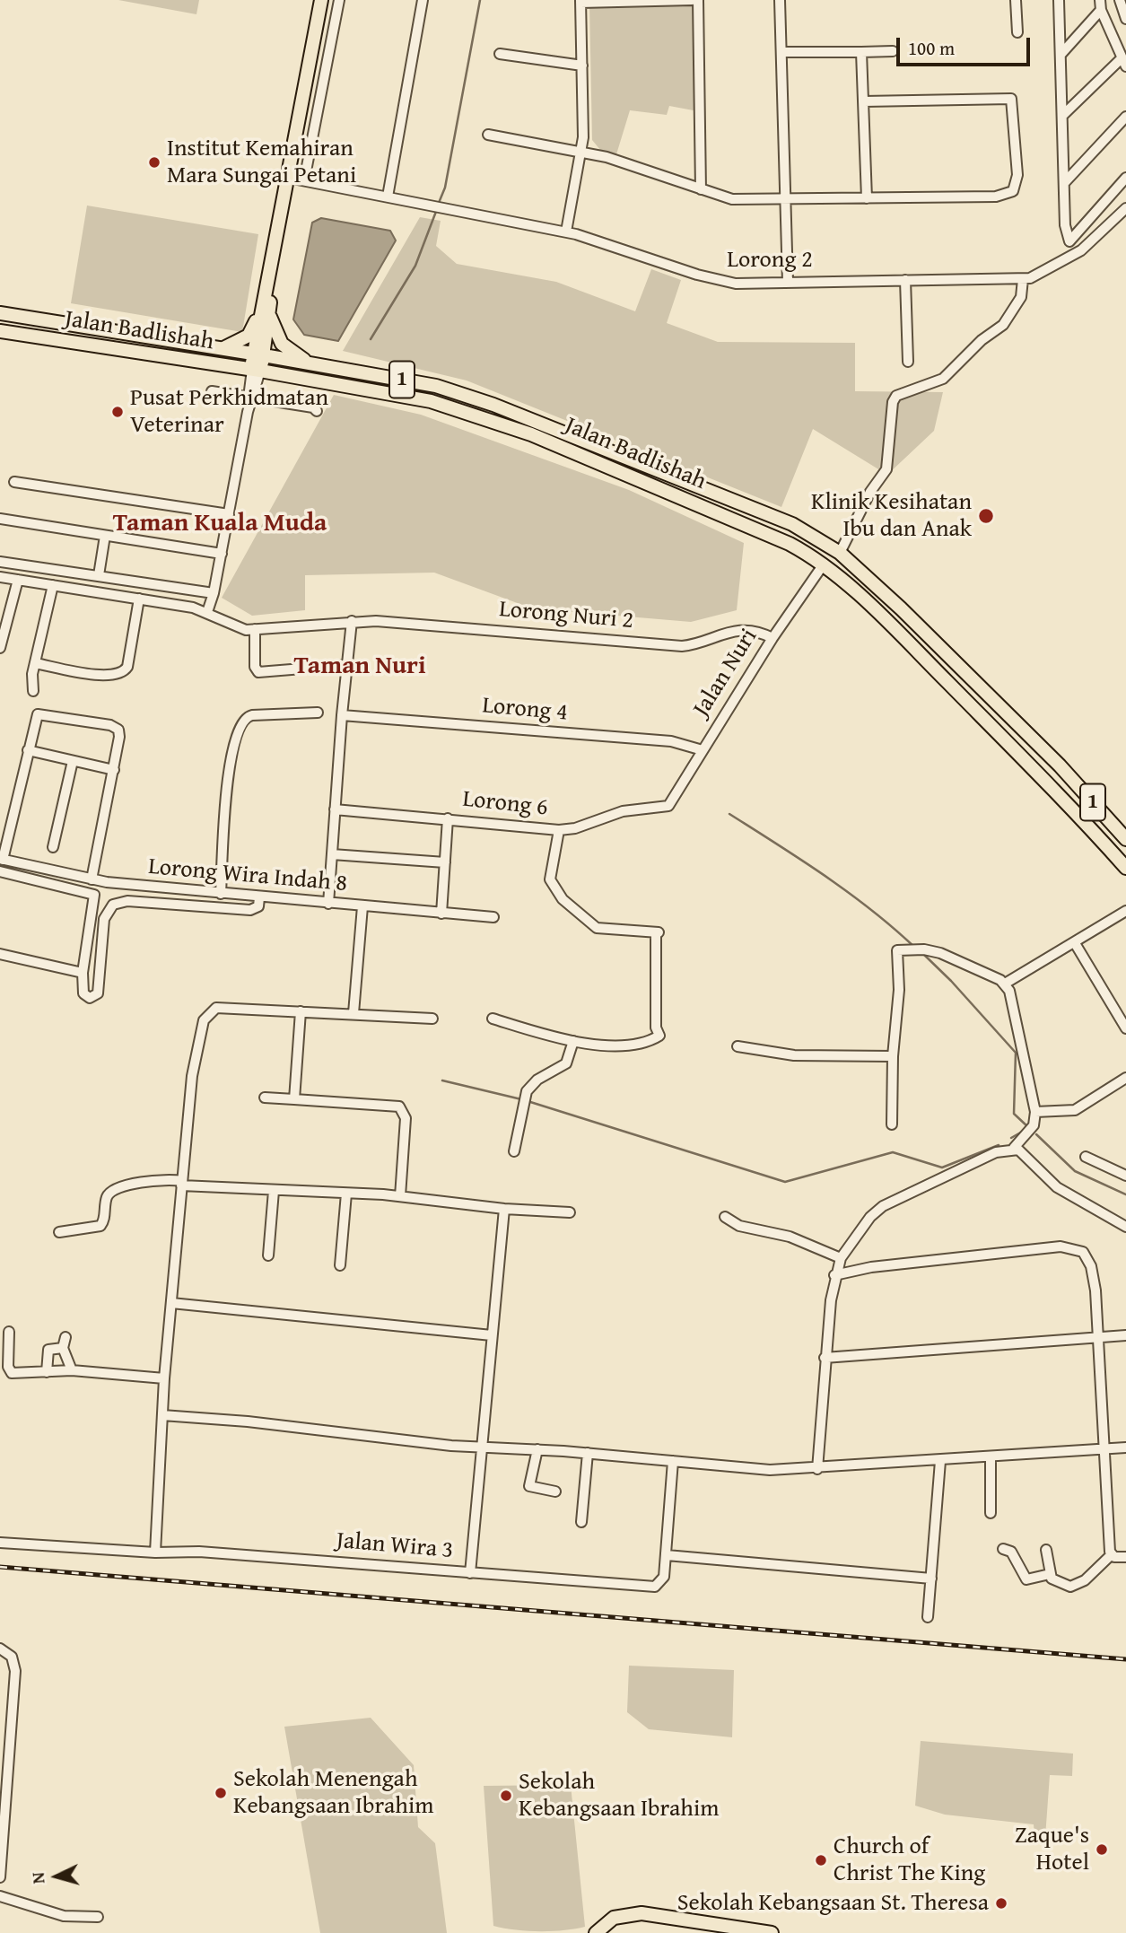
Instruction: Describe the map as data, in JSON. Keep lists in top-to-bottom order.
{
  "streets": {
    "main road": ["Jalan Badlishah", "1"],
    "street": [
      "Lorong 2",
      "Lorong Nuri 2",
      "Jalan Nuri",
      "Lorong 4",
      "Lorong 6",
      "Lorong Wira Indah 8",
      "Jalan Wira 3"
    ]
  },
  "crossings": [
    ["Jalan Badlishah", "Jalan Nuri"],
    ["Lorong Nuri 2", "Jalan Nuri"],
    ["Jalan Nuri", "Lorong 4"],
    ["Jalan Nuri", "Lorong 6"]
  ],
  "districts": ["Taman Kuala Muda", "Taman Nuri"],
  "places": [
    "Institut Kemahiran Mara Sungai Petani",
    "Pusat Perkhidmatan Veterinar",
    "Klinik Kesihatan Ibu dan Anak",
    "Sekolah Menengah Kebangsaan Ibrahim",
    "Sekolah Kebangsaan Ibrahim",
    "Zaque's Hotel",
    "Church of Christ The King",
    "Sekolah Kebangsaan St. Theresa"
  ],
  "scale_bar": "100 m",
  "north": "left"
}
